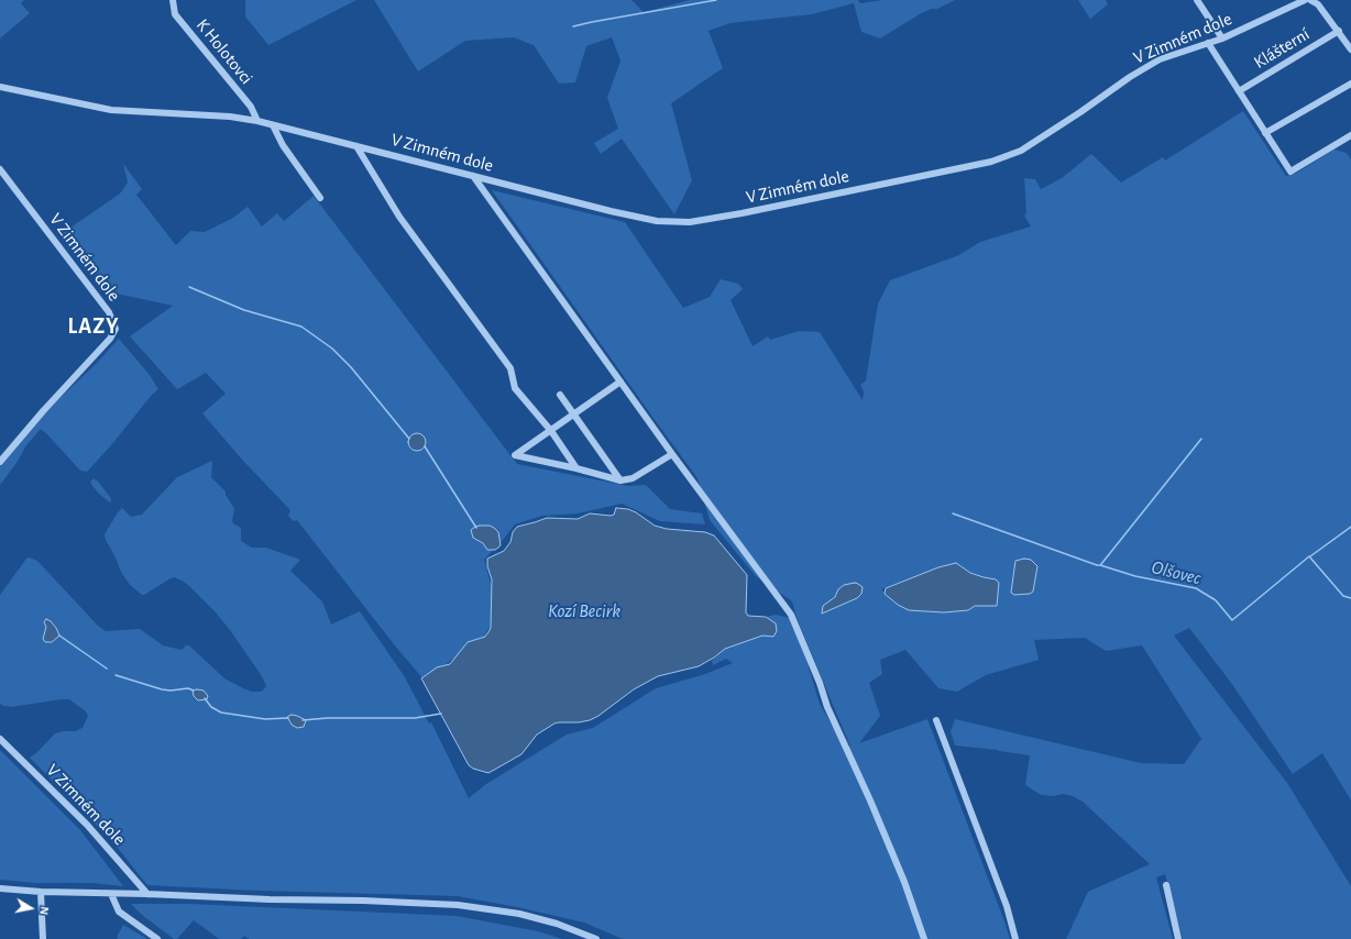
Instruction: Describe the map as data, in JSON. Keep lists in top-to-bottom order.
{
  "streets": {
    "street": ["V Zimném dole", "Klášterní", "K Holotovci"]
  },
  "crossings": [
    ["V Zimném dole", "K Holotovci"]
  ],
  "districts": ["LAZY"],
  "water": ["Olšovec", "Kozí Becirk"],
  "north": "right"
}
